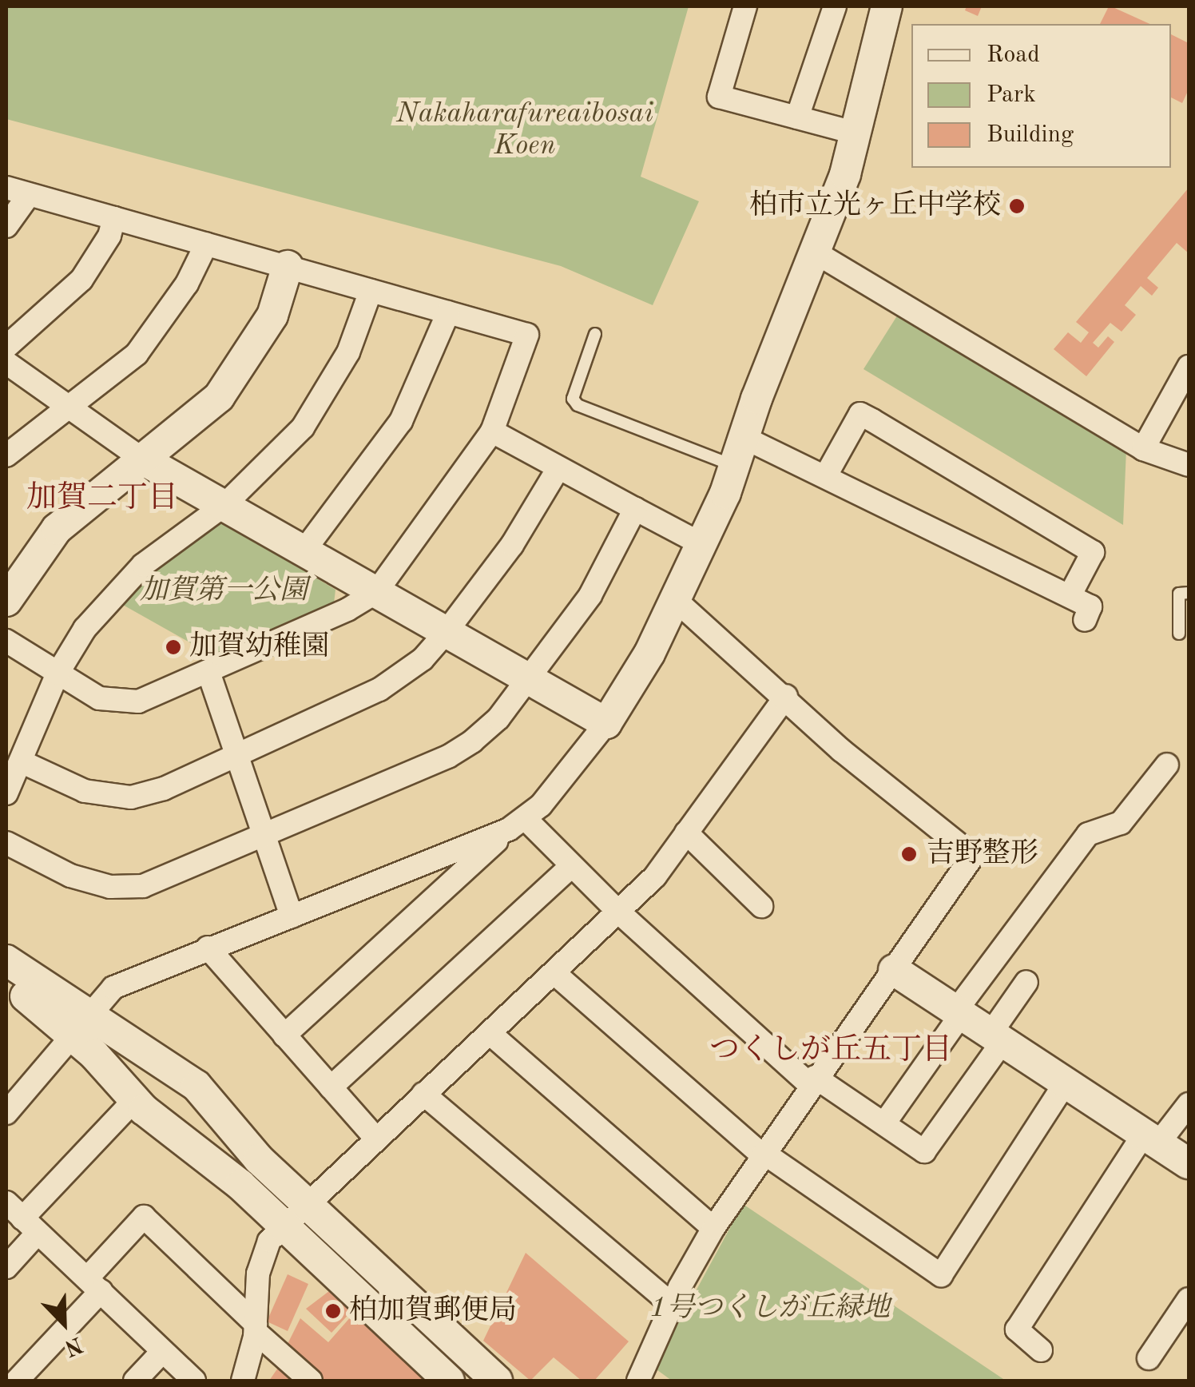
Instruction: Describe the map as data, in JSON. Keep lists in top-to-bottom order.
{
  "districts": ["加賀二丁目", "つくしが丘五丁目"],
  "parks": ["Nakaharafureaibosai Koen", "加賀第一公園", "1号つくしが丘緑地"],
  "places": [
    "柏市立光ヶ丘中学校",
    "加賀幼稚園",
    "吉野整形",
    "柏加賀郵便局"
  ],
  "legend": ["Road", "Park", "Building"],
  "north": "bottom right"
}
